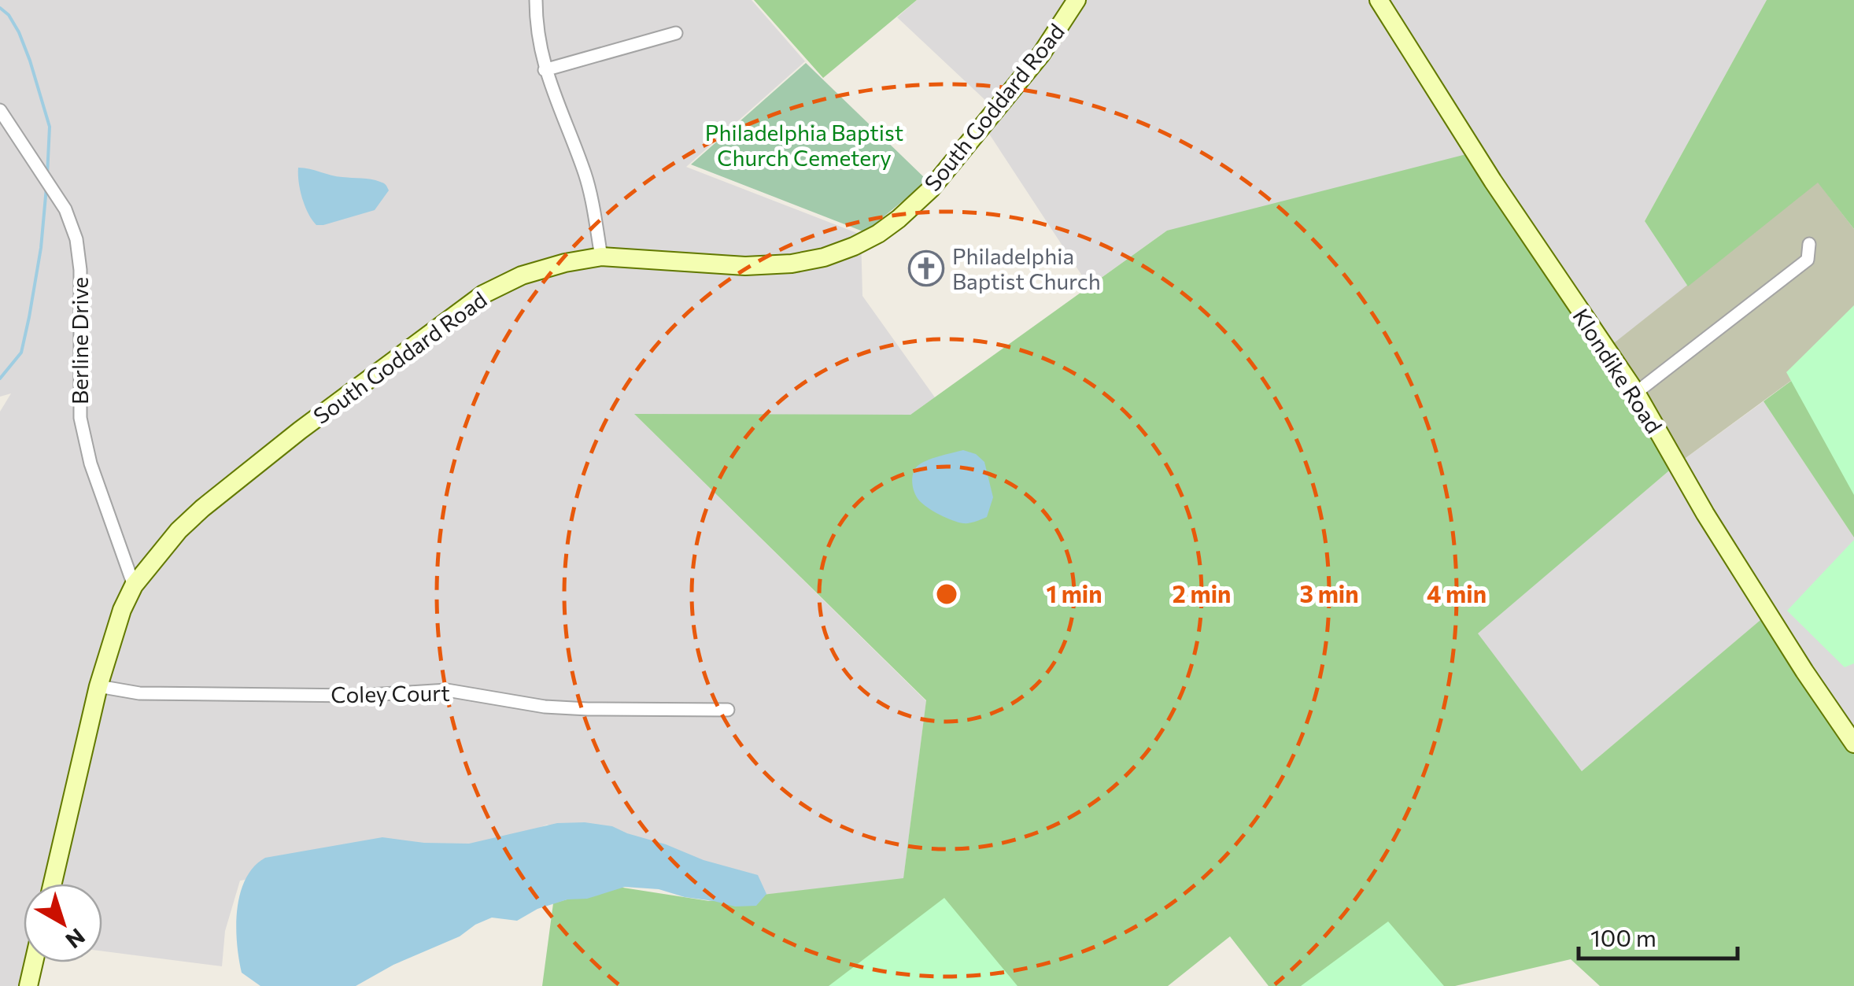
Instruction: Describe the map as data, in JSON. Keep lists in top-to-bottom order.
{
  "streets": {
    "street": [
      "South Goddard Road",
      "Berline Drive",
      "Klondike Road",
      "Coley Court"
    ]
  },
  "crossings": [
    ["South Goddard Road", "Berline Drive"],
    ["South Goddard Road", "Coley Court"]
  ],
  "parks": ["Philadelphia Baptist Church Cemetery"],
  "places": {
    "church": ["Philadelphia Baptist Church"]
  },
  "scale_bar": "100 m",
  "north": "bottom right",
  "rings": [
    "1 min",
    "2 min",
    "3 min",
    "4 min"
  ]
}
